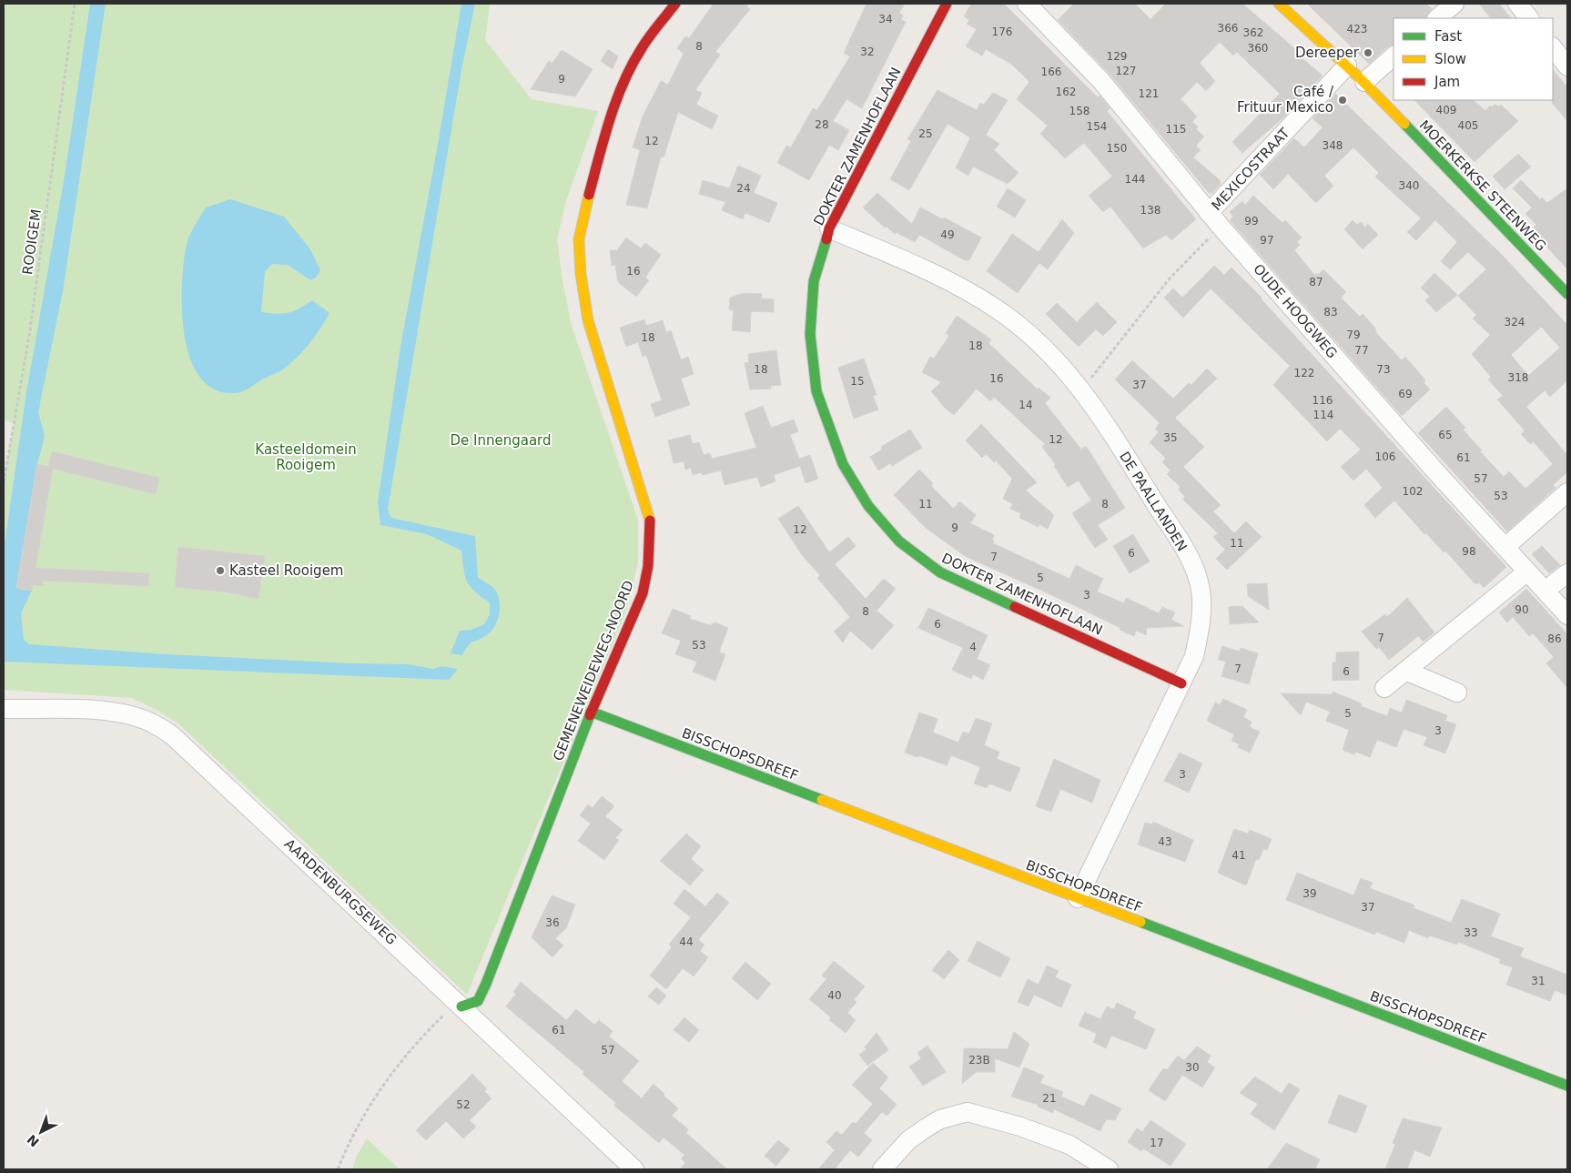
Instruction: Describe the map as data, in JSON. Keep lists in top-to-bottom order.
{
  "streets": {
    "street": [
      "DOKTER ZAMENHOFLAAN",
      "MEXICOSTRAAT",
      "MOERKERKSE STEENWEG",
      "OUDE HOOGWEG",
      "DE PAALLANDEN",
      "GEMENEWEIDEWEG-NOORD",
      "BISSCHOPSDREEF",
      "AARDENBURGSEWEG"
    ],
    "path": ["ROOIGEM"]
  },
  "crossings": [
    ["DOKTER ZAMENHOFLAAN", "DE PAALLANDEN"],
    ["MEXICOSTRAAT", "MOERKERKSE STEENWEG"],
    ["MEXICOSTRAAT", "OUDE HOOGWEG"],
    ["DE PAALLANDEN", "BISSCHOPSDREEF"],
    ["GEMENEWEIDEWEG-NOORD", "BISSCHOPSDREEF"],
    ["GEMENEWEIDEWEG-NOORD", "AARDENBURGSEWEG"]
  ],
  "parks": ["De Innengaard", "Kasteeldomein Rooigem"],
  "places": ["Dereeper", "Café / Frituur Mexico", "Kasteel Rooigem"],
  "house_numbers": [
    "34",
    "366",
    "423",
    "176",
    "362",
    "8",
    "360",
    "32",
    "129",
    "127",
    "166",
    "9",
    "162",
    "121",
    "409",
    "158",
    "28",
    "405",
    "154",
    "115",
    "25",
    "12",
    "348",
    "150",
    "144",
    "340",
    "24",
    "138",
    "99",
    "49",
    "97",
    "16",
    "87",
    "83",
    "324",
    "79",
    "18",
    "18",
    "77",
    "18",
    "73",
    "122",
    "318",
    "16",
    "15",
    "37",
    "69",
    "116",
    "14",
    "114",
    "65",
    "35",
    "12",
    "106",
    "61",
    "57",
    "102",
    "53",
    "11",
    "8",
    "9",
    "12",
    "11",
    "98",
    "6",
    "7",
    "5",
    "3",
    "90",
    "8",
    "6",
    "7",
    "86",
    "53",
    "4",
    "7",
    "6",
    "5",
    "3",
    "3",
    "43",
    "41",
    "39",
    "37",
    "36",
    "33",
    "44",
    "31",
    "40",
    "61",
    "57",
    "23B",
    "30",
    "21",
    "52",
    "17"
  ],
  "legend": ["Fast", "Slow", "Jam"],
  "north": "bottom left"
}
